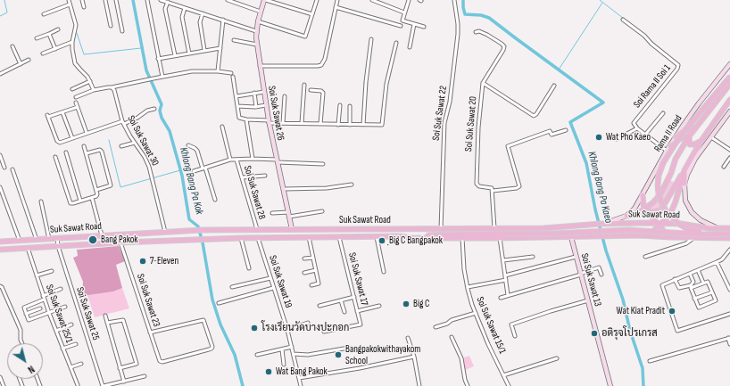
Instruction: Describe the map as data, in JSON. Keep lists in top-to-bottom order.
{
  "streets": {
    "main road": ["Rama II Road", "Suk Sawat Road"],
    "street": [
      "Soi Rama II Soi 1",
      "Soi Suk Sawat 26",
      "Soi Suk Sawat 22",
      "Soi Suk Sawat 20",
      "Soi Suk Sawat 30",
      "Soi Suk Sawat 28",
      "Soi Suk Sawat 17",
      "Soi Suk Sawat 13",
      "Soi Suk Sawat 19",
      "Soi Suk Sawat 23",
      "Soi Suk Sawat 25/1",
      "Soi Suk Sawat 25",
      "Soi Suk Sawat 15/1"
    ]
  },
  "crossings": [
    ["Soi Suk Sawat 26", "Suk Sawat Road"],
    ["Soi Suk Sawat 22", "Suk Sawat Road"],
    ["Rama II Road", "Suk Sawat Road"],
    ["Soi Suk Sawat 30", "Suk Sawat Road"],
    ["Soi Suk Sawat 28", "Suk Sawat Road"],
    ["Suk Sawat Road", "Soi Suk Sawat 17"],
    ["Suk Sawat Road", "Soi Suk Sawat 13"],
    ["Suk Sawat Road", "Soi Suk Sawat 19"],
    ["Suk Sawat Road", "Soi Suk Sawat 23"],
    ["Suk Sawat Road", "Soi Suk Sawat 25/1"],
    ["Suk Sawat Road", "Soi Suk Sawat 25"],
    ["Suk Sawat Road", "Soi Suk Sawat 15/1"]
  ],
  "water": ["Khlong Bang Pa Kok", "Khlong Bang Pa Kaeo"],
  "places": [
    "Wat Pho Kaeo",
    "Bang Pakok",
    "ฺBig C Bangpakok",
    "7-Eleven",
    "Big C",
    "Wat Kiat Pradit",
    "โรงเรียนวัดบางปะกอก",
    "อติรุจโปรเกรส",
    "Bangpakokwithayakom School",
    "Wat Bang Pakok"
  ],
  "north": "bottom right"
}
